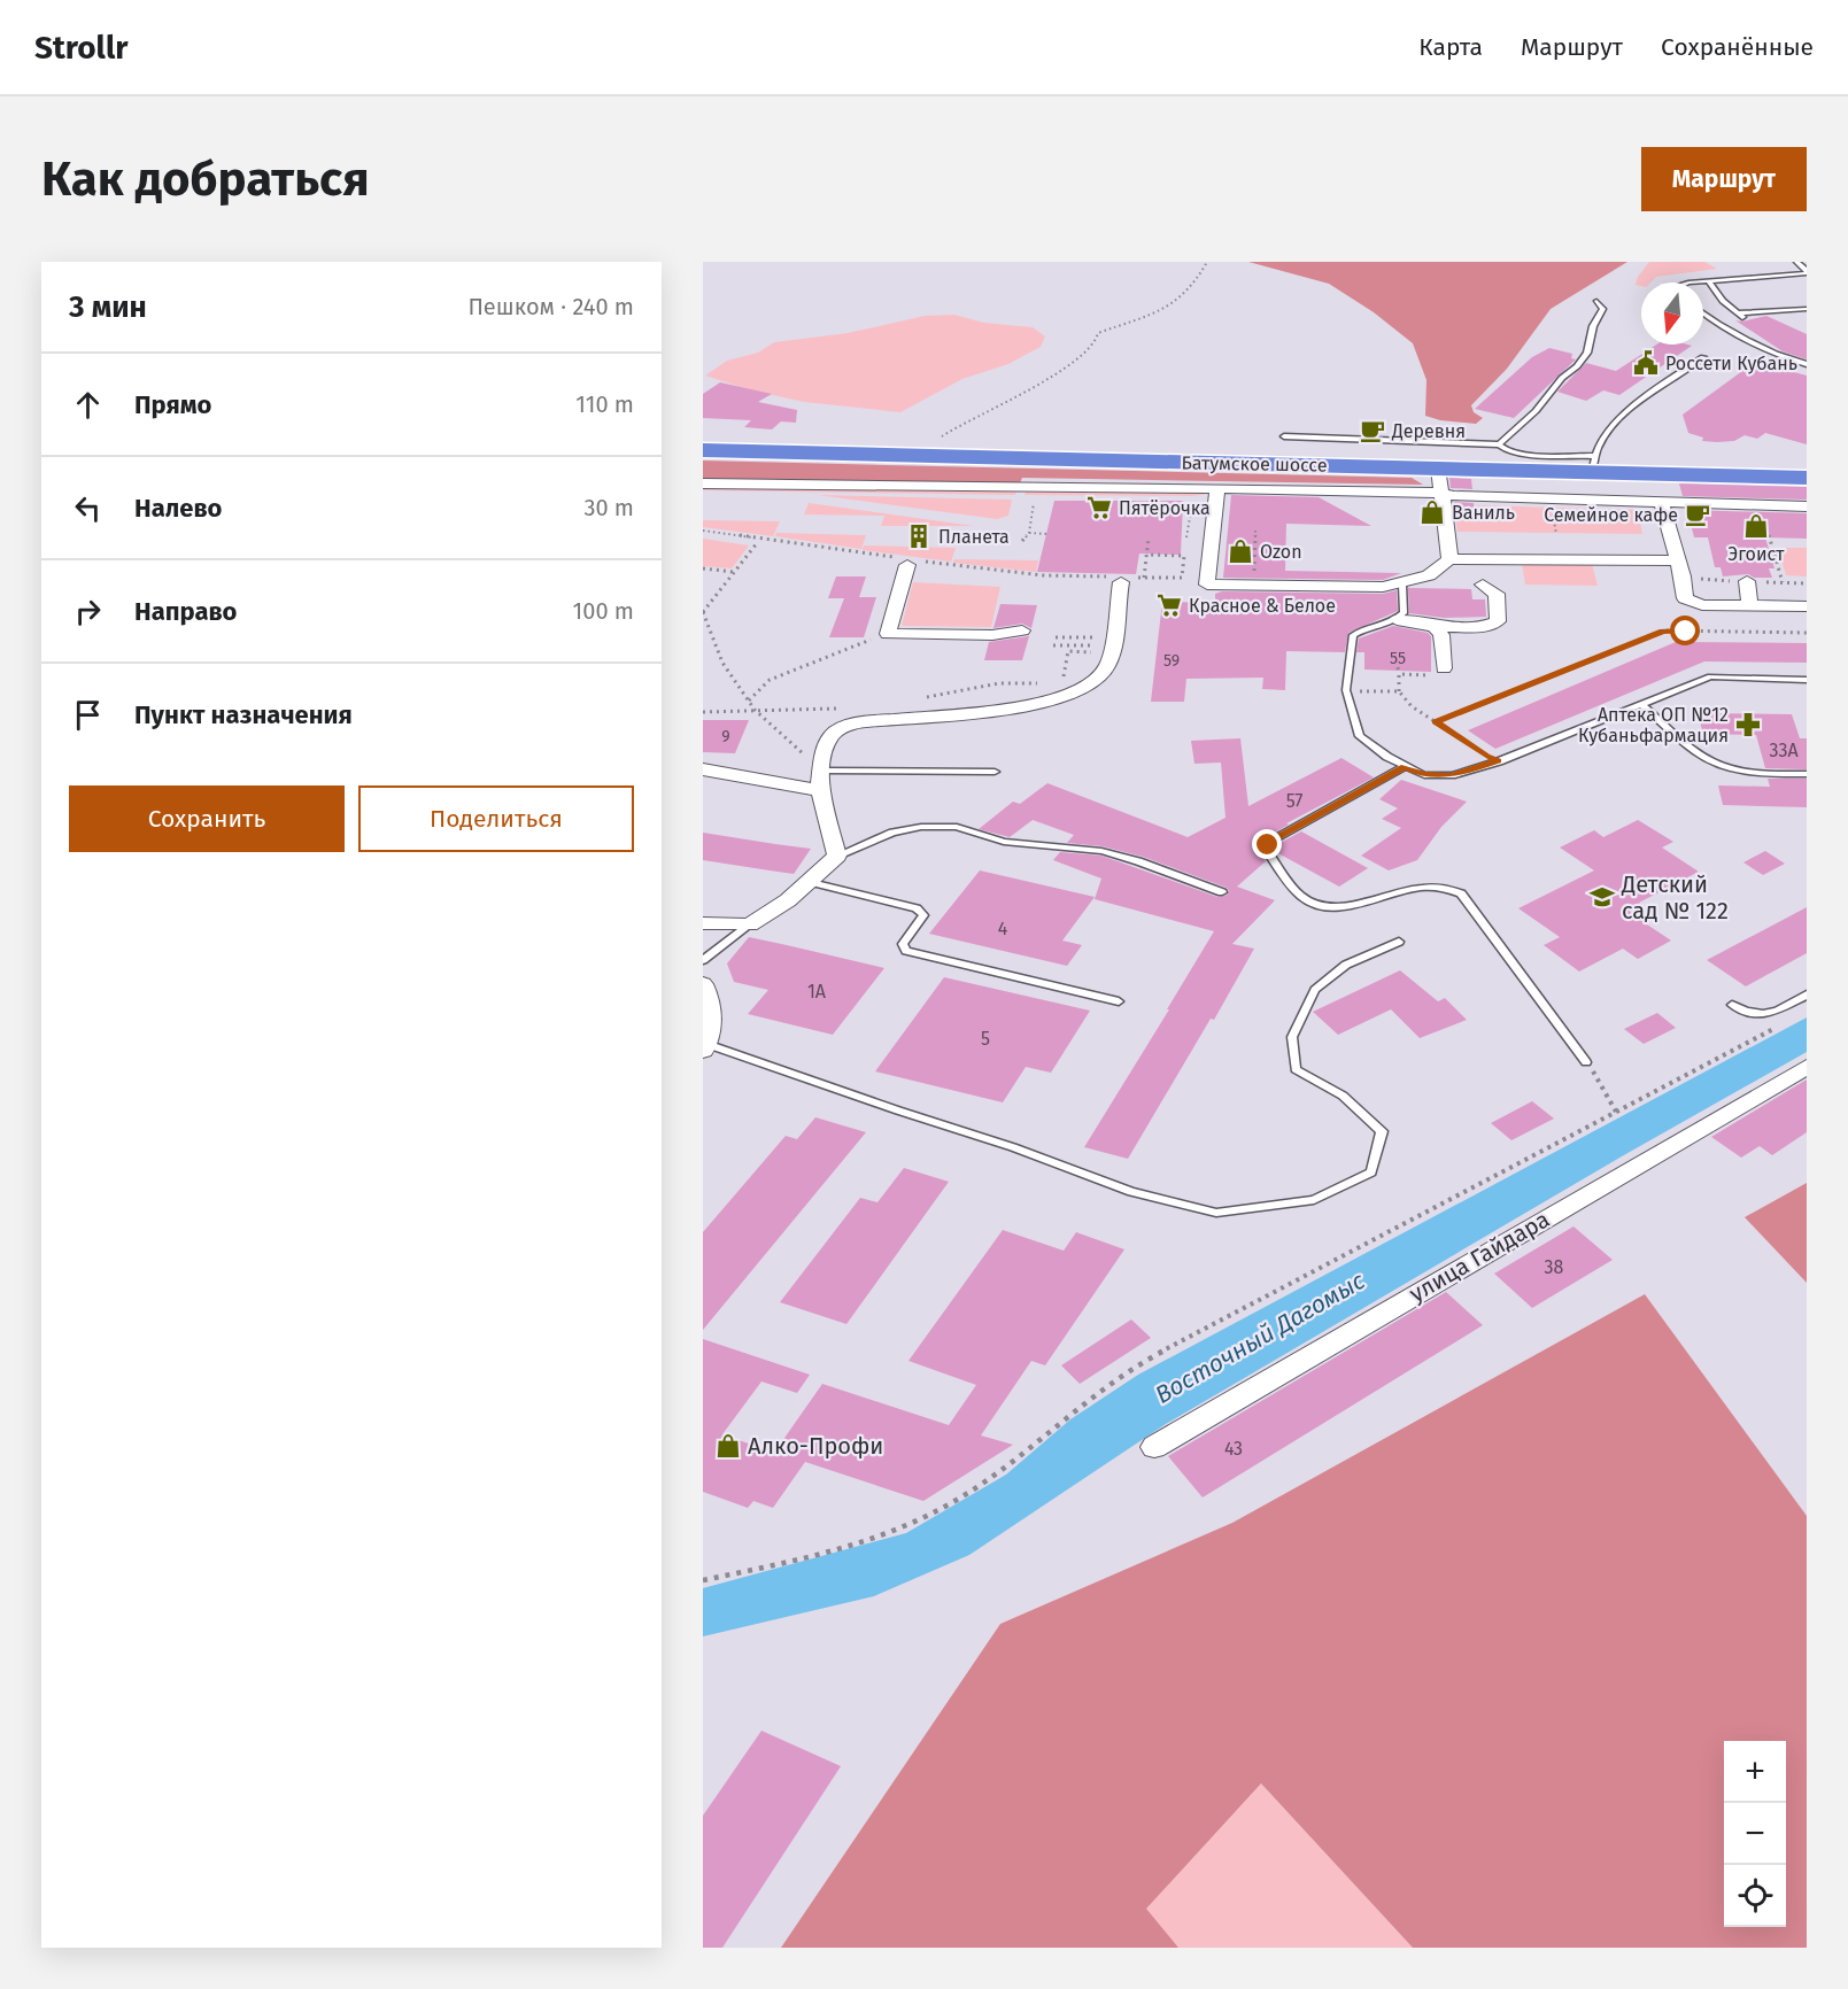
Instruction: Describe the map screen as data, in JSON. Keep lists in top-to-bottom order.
{
  "streets": {
    "highway": ["Батумское шоссе"],
    "street": ["улица Гайдара"]
  },
  "water": ["Восточный Дагомыс"],
  "places": {
    "public building": ["Россети Кубань"],
    "cafe": ["Деревня", "Семейное кафе"],
    "supermarket": ["Пятёрочка", "Красное & Белое"],
    "shop": [
      "Ваниль",
      "Эгоист",
      "Ozon",
      "Алко-Профи"
    ],
    "building": ["Планета"],
    "pharmacy": ["Аптека ОП №12 Кубаньфармация"],
    "school or university": ["Детский сад № 122"]
  },
  "house_numbers": [
    "55",
    "59",
    "9",
    "33А",
    "57",
    "4",
    "1А",
    "5",
    "38",
    "43"
  ],
  "north": "bottom",
  "page": {
    "header": "Strollr",
    "nav": ["Карта", "Маршрут", "Сохранённые"],
    "buttons": [
      "Маршрут",
      ["Сохранить", "Поделиться"]
    ],
    "title": "Как добраться",
    "heading": ["3 мин", "Пешком · 240 m"],
    "list": [
      ["Прямо", "110 m"],
      ["Налево", "30 m"],
      ["Направо", "100 m"],
      "Пункт назначения"
    ],
    "map_buttons": ["+", "−"]
  }
}
